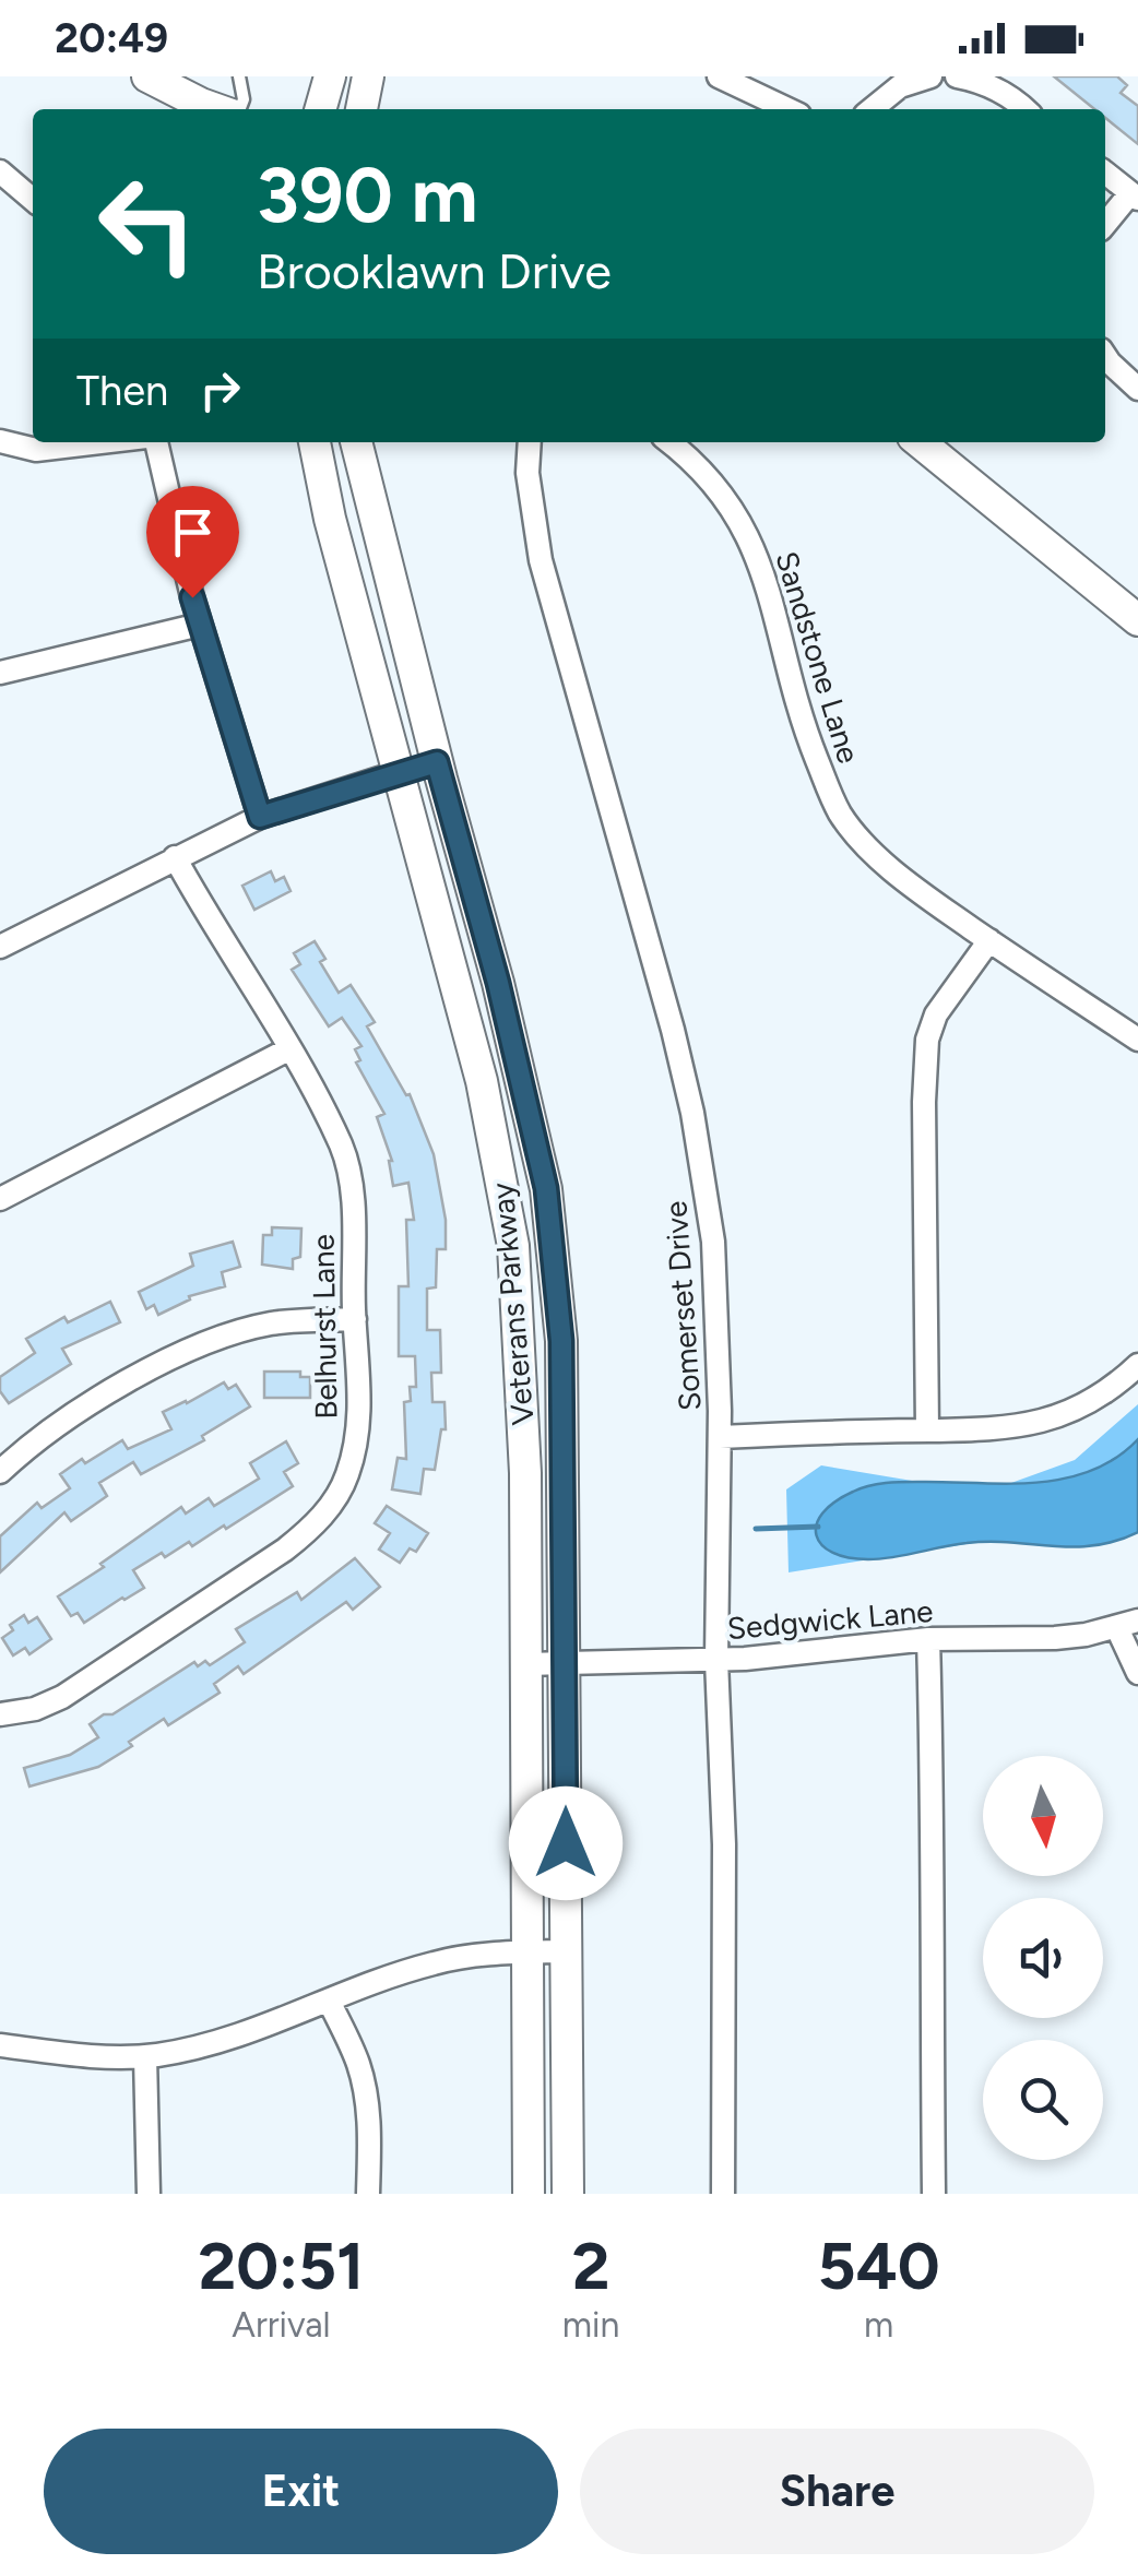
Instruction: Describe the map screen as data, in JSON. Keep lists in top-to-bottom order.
{
  "streets": {
    "main road": ["Veterans Parkway"],
    "street": [
      "Sandstone Lane",
      "Somerset Drive",
      "Belhurst Lane",
      "Sedgwick Lane"
    ]
  },
  "crossings": [
    ["Veterans Parkway", "Sedgwick Lane"],
    ["Somerset Drive", "Sedgwick Lane"]
  ],
  "north": "bottom",
  "page": {
    "status": "20:49",
    "turn": ["390 m", "Brooklawn Drive"],
    "then": "Then",
    "eta": [
      "20:51",
      "Arrival",
      "2",
      "min",
      "540",
      "m"
    ],
    "buttons": ["Exit", "Share"]
  }
}
